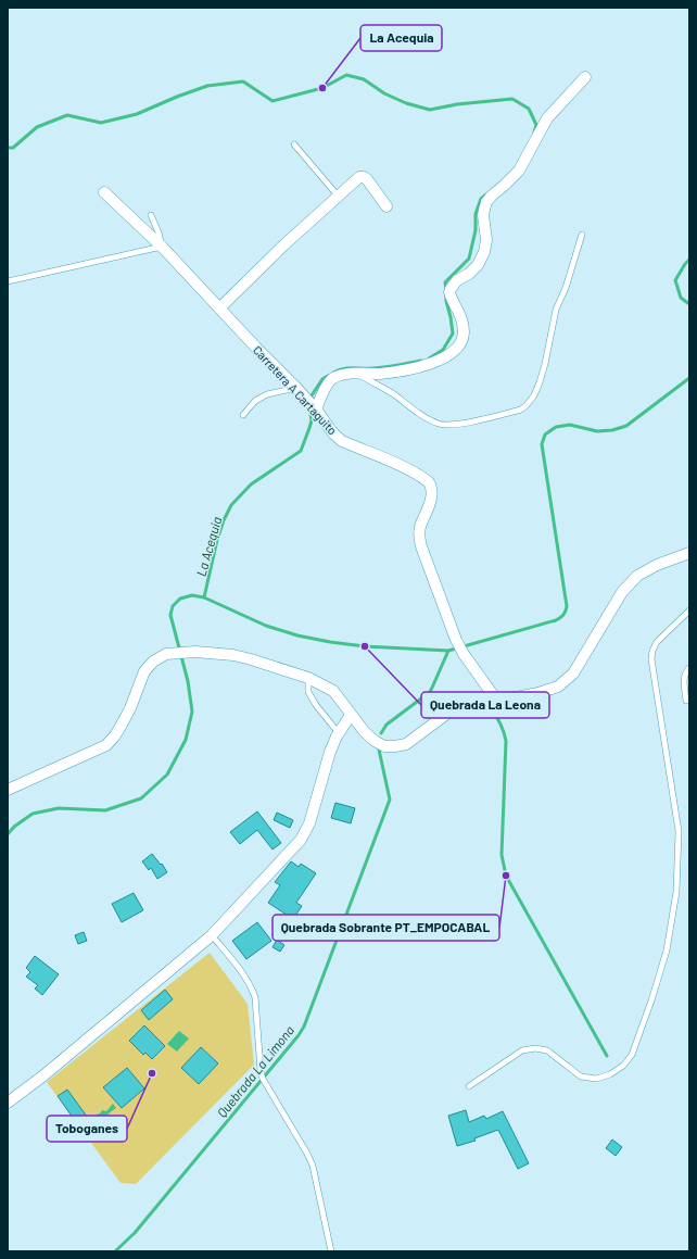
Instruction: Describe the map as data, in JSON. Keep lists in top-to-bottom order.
{
  "streets": {
    "street": ["Carretera A Cartaguito"]
  },
  "water": ["La Acequia", "Quebrada La Limona"],
  "places": [
    "La Acequia",
    "Quebrada La Leona",
    "Quebrada Sobrante PT_EMPOCABAL",
    "Toboganes"
  ]
}
